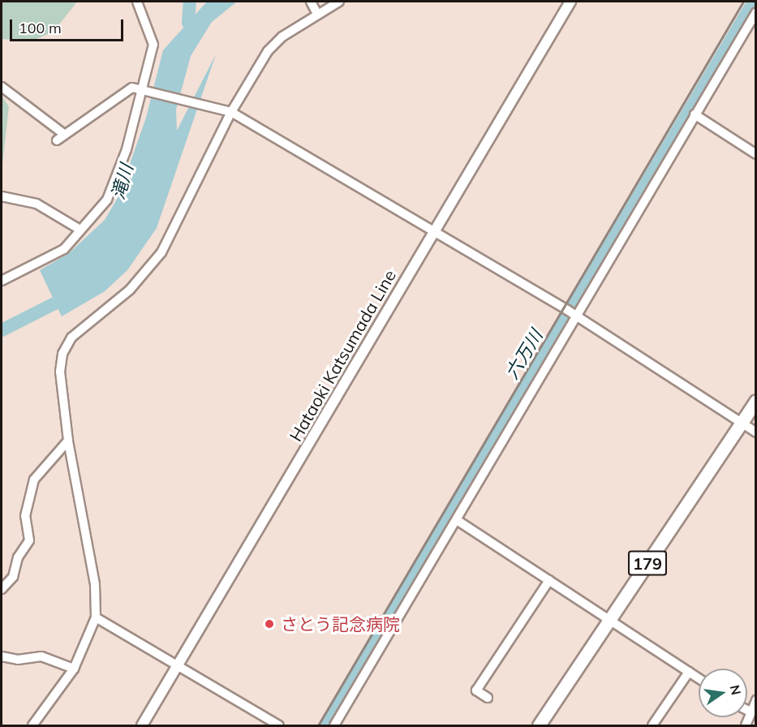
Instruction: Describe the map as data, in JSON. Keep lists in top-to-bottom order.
{
  "streets": {
    "highway": ["179"],
    "main road": ["Hataoki Katsumada Line"]
  },
  "water": ["滝川", "六万川"],
  "places": ["さとう記念病院"],
  "scale_bar": "100 m",
  "north": "right"
}
